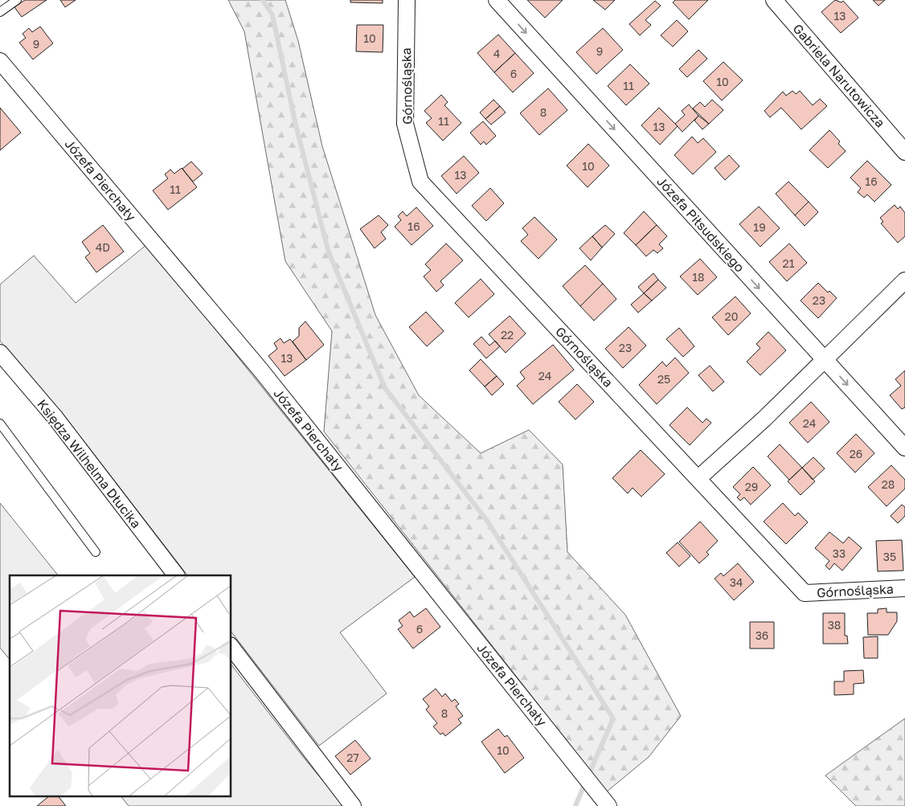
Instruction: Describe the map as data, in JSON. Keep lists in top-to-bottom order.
{
  "streets": {
    "street": [
      "Gabriela Narutowicza",
      "Górnośląska",
      "Józefa Pierchały",
      "Józefa Piłsudskiego",
      "Księdza Wilhelma Dłucika"
    ]
  },
  "one_way": ["Józefa Piłsudskiego"],
  "house_numbers": [
    "13",
    "10",
    "9",
    "9",
    "4",
    "6",
    "10",
    "11",
    "8",
    "11",
    "13",
    "10",
    "13",
    "16",
    "11",
    "16",
    "19",
    "4D",
    "21",
    "18",
    "23",
    "20",
    "22",
    "23",
    "13",
    "24",
    "25",
    "24",
    "26",
    "28",
    "29",
    "33",
    "35",
    "34",
    "38",
    "6",
    "36",
    "8",
    "10",
    "27"
  ]
}
